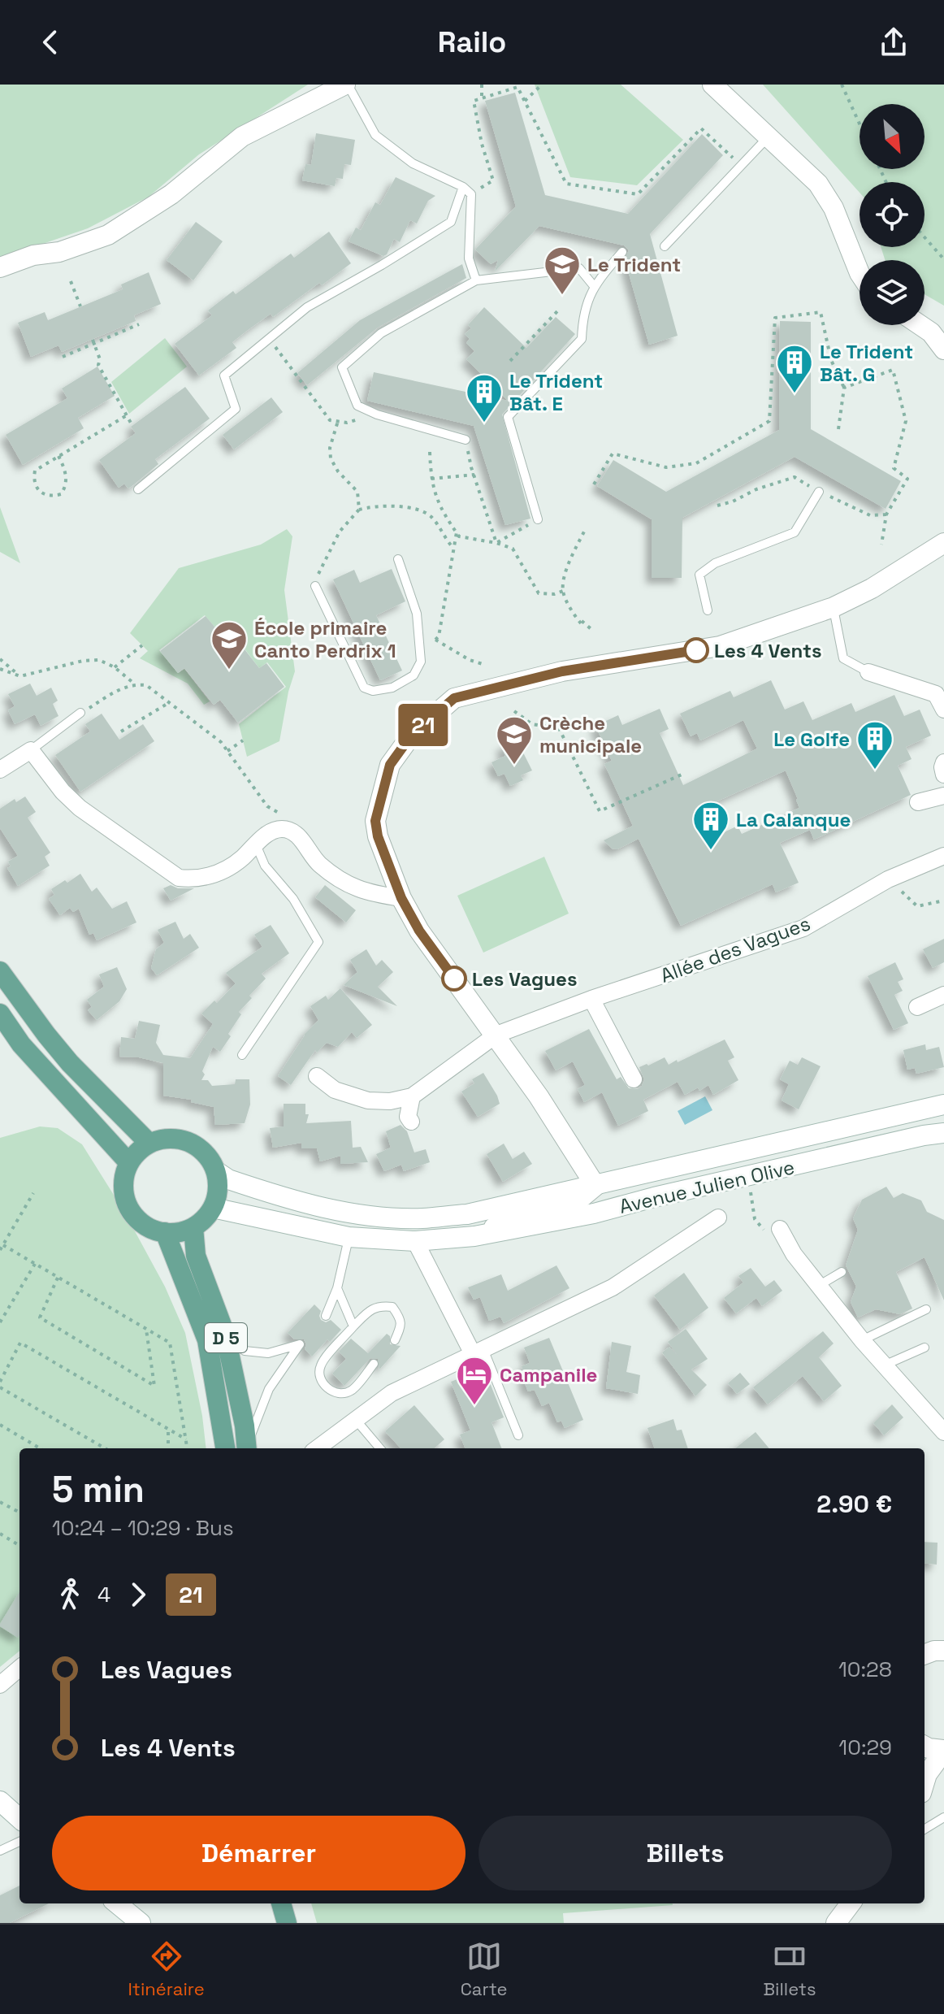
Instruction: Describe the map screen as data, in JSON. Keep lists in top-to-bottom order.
{
  "streets": {
    "main road": ["D 5"],
    "street": ["Allée des Vagues", "Avenue Julien Olive"]
  },
  "crossings": [
    ["Avenue Julien Olive", "D 5"]
  ],
  "places": {
    "school or university": ["Le Trident", "École primaire Canto Perdrix 1", "Crèche municipale"],
    "building": [
      "Le Trident Bât. G",
      "Le Trident Bât. E",
      "Le Golfe",
      "La Calanque"
    ],
    "other": ["Les 4 Vents", "Les Vagues"],
    "hotel": ["Campanile"]
  },
  "lines": ["bus line 21"],
  "north": "bottom right",
  "page": {
    "header": "Railo",
    "on_map": "21",
    "heading": ["5 min", "10:24 – 10:29 · Bus", "2.90 €"],
    "legs": ["4", "21"],
    "list": [
      {
        "name": "Les Vagues",
        "value": "10:28"
      },
      {
        "name": "Les 4 Vents",
        "value": "10:29"
      }
    ],
    "buttons": ["Démarrer", "Billets"],
    "tabs": ["Itinéraire", "Carte", "Billets"]
  }
}
